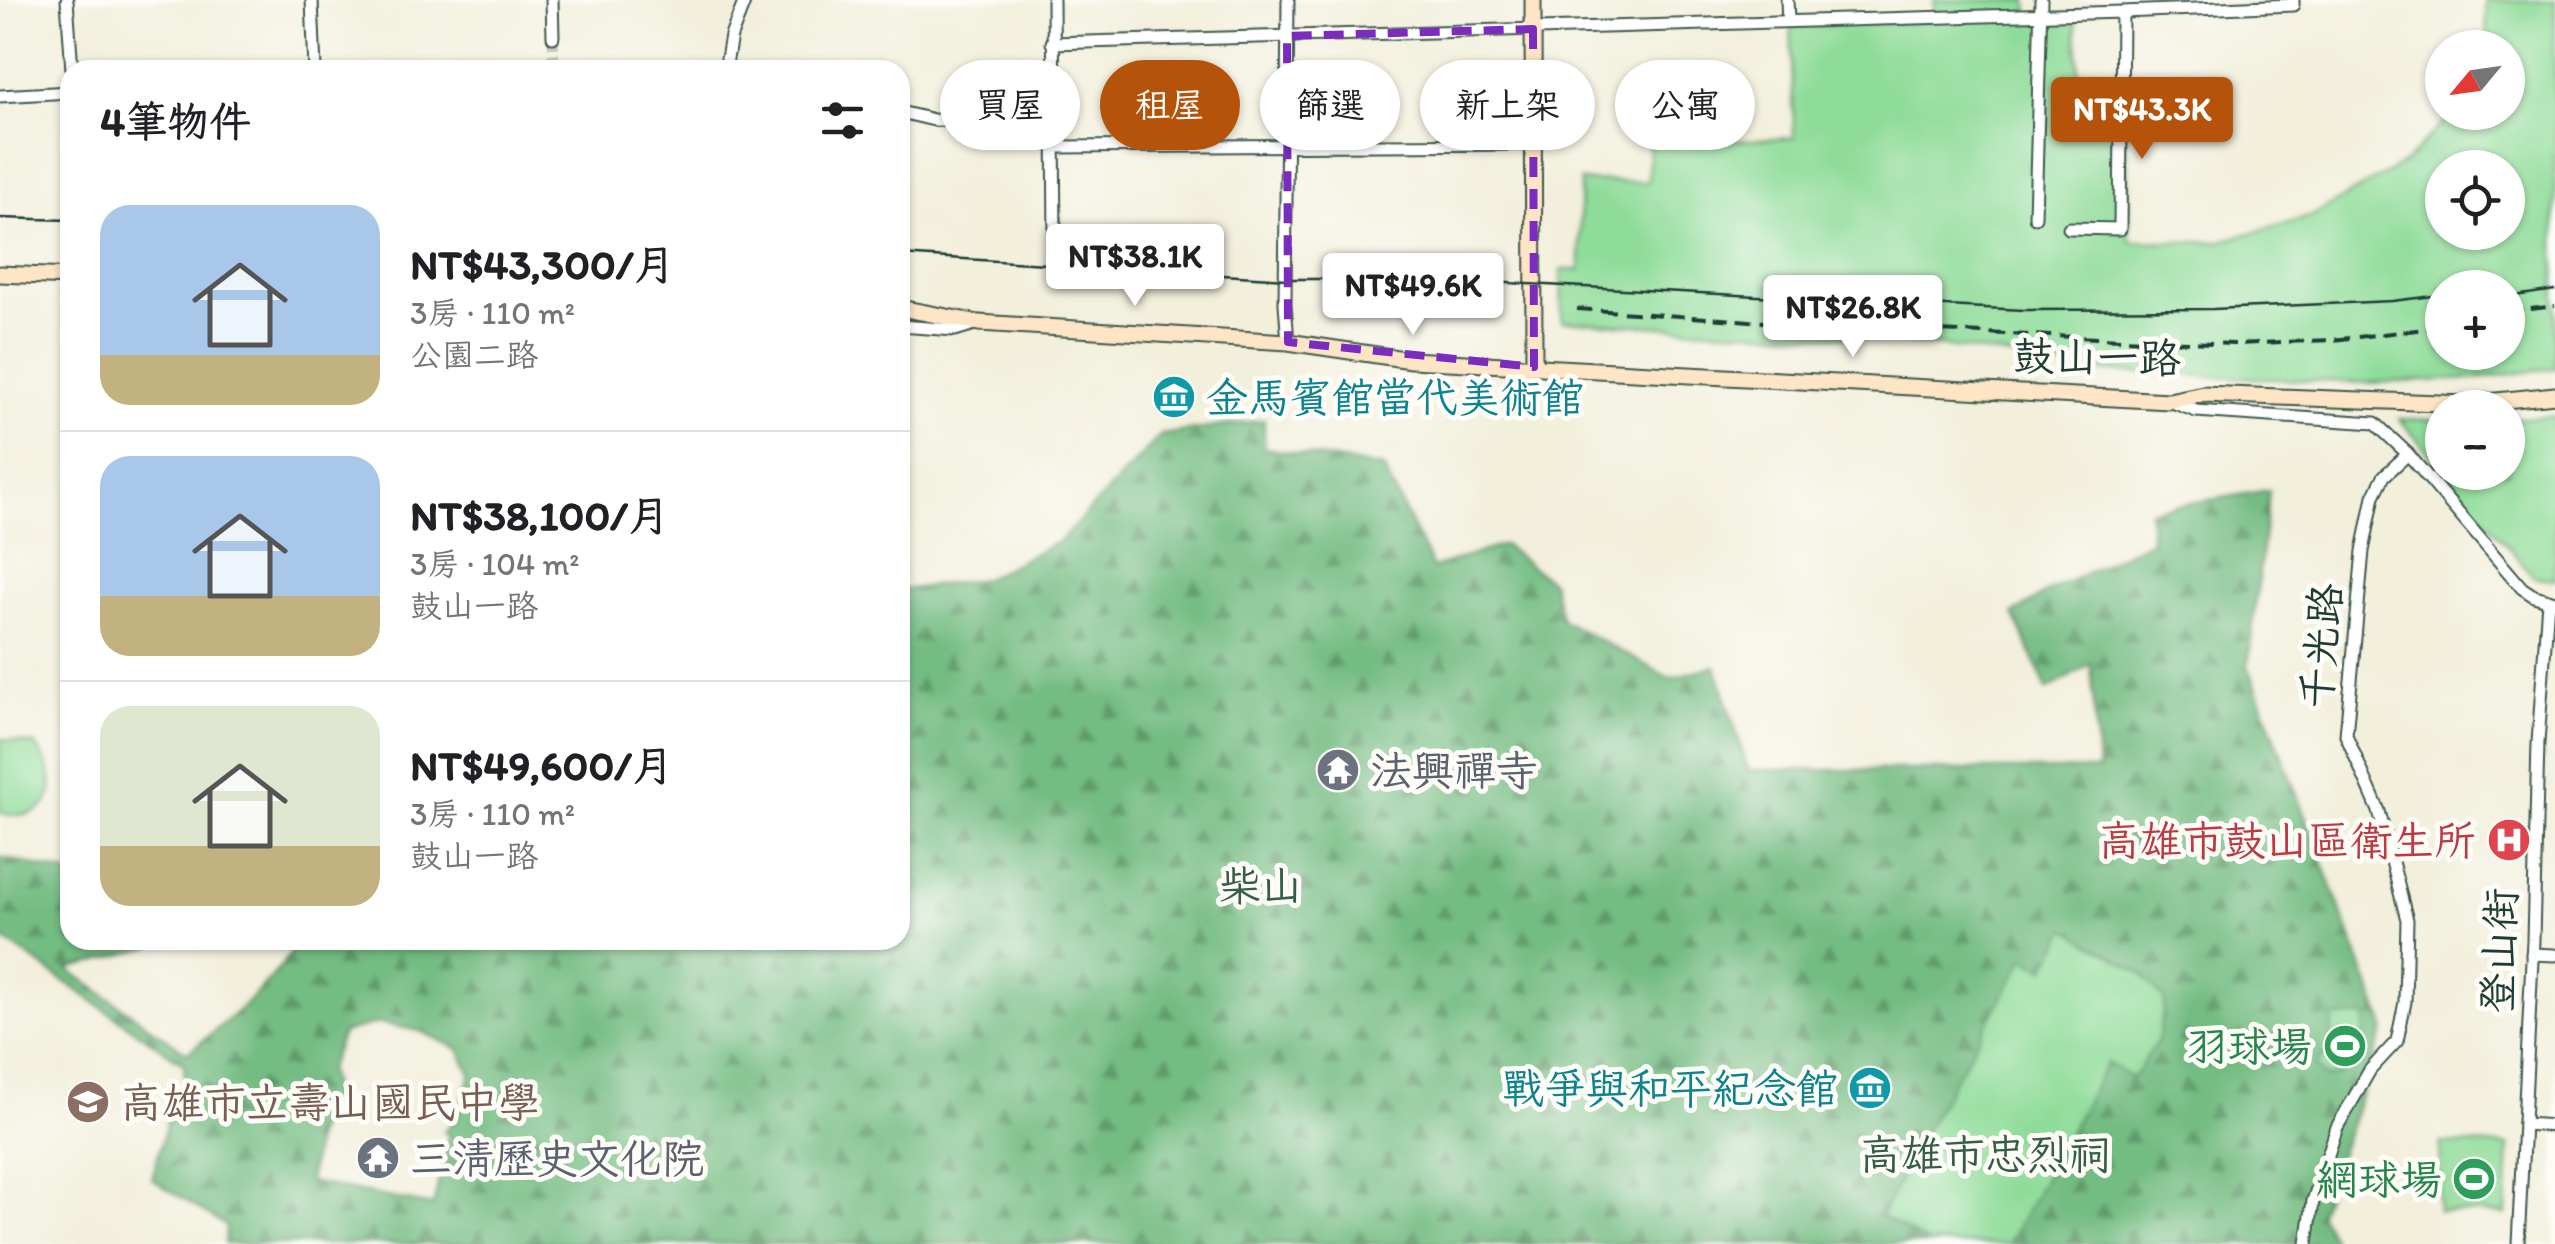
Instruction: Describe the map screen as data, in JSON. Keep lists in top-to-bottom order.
{
  "streets": {
    "street": ["鼓山一路", "千光路", "登山街"]
  },
  "parks": ["柴山", "高雄市忠烈祠"],
  "places": {
    "museum": ["金馬賓館當代美術館", "戰爭與和平紀念館"],
    "temple": ["法興禪寺", "三清歷史文化院"],
    "hospital": ["高雄市鼓山區衛生所"],
    "sports": ["羽球場", "網球場"],
    "school or university": ["高雄市立壽山國民中學"]
  },
  "north": "bottom left",
  "page": {
    "map_buttons": ["+", "−"],
    "chip": [
      "買屋",
      "租屋",
      "篩選",
      "新上架",
      "公寓"
    ],
    "heading": "4筆物件",
    "price": [
      "NT$43.3K",
      "NT$38.1K",
      "NT$49.6K",
      "NT$26.8K"
    ],
    "list": [
      {
        "name": "NT$43,300/月",
        "note": "3房 · 110 m² · 公園二路"
      },
      {
        "name": "NT$38,100/月",
        "note": "3房 · 104 m² · 鼓山一路"
      },
      {
        "name": "NT$49,600/月",
        "note": "3房 · 110 m² · 鼓山一路"
      }
    ]
  }
}
